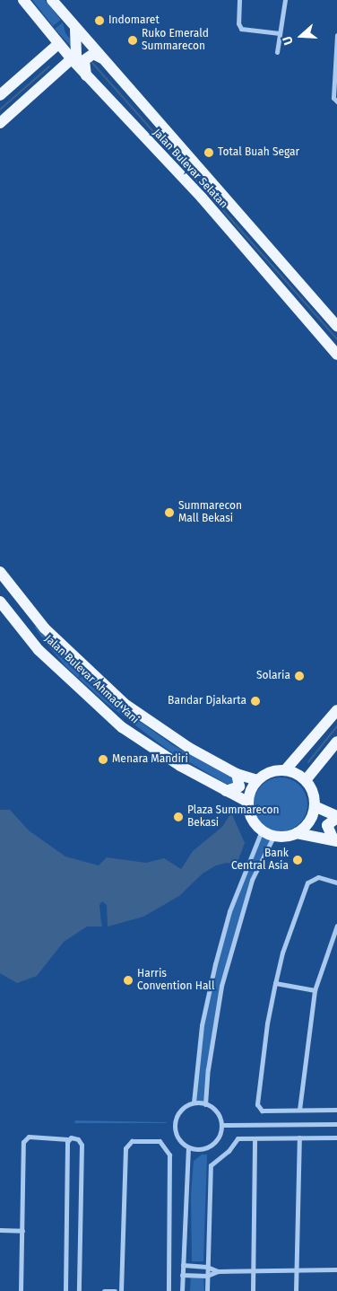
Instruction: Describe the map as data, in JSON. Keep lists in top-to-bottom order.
{
  "streets": {
    "main road": ["Jalan Bulevar Selatan", "Jalan Bulevar Ahmad Yani"]
  },
  "places": [
    "Indomaret",
    "Ruko Emerald Summarecon",
    "Total Buah Segar",
    "Summarecon Mall Bekasi",
    "Solaria",
    "Bandar Djakarta",
    "Menara Mandiri",
    "Plaza Summarecon Bekasi",
    "Bank Central Asia",
    "Harris Convention Hall"
  ],
  "north": "left"
}
